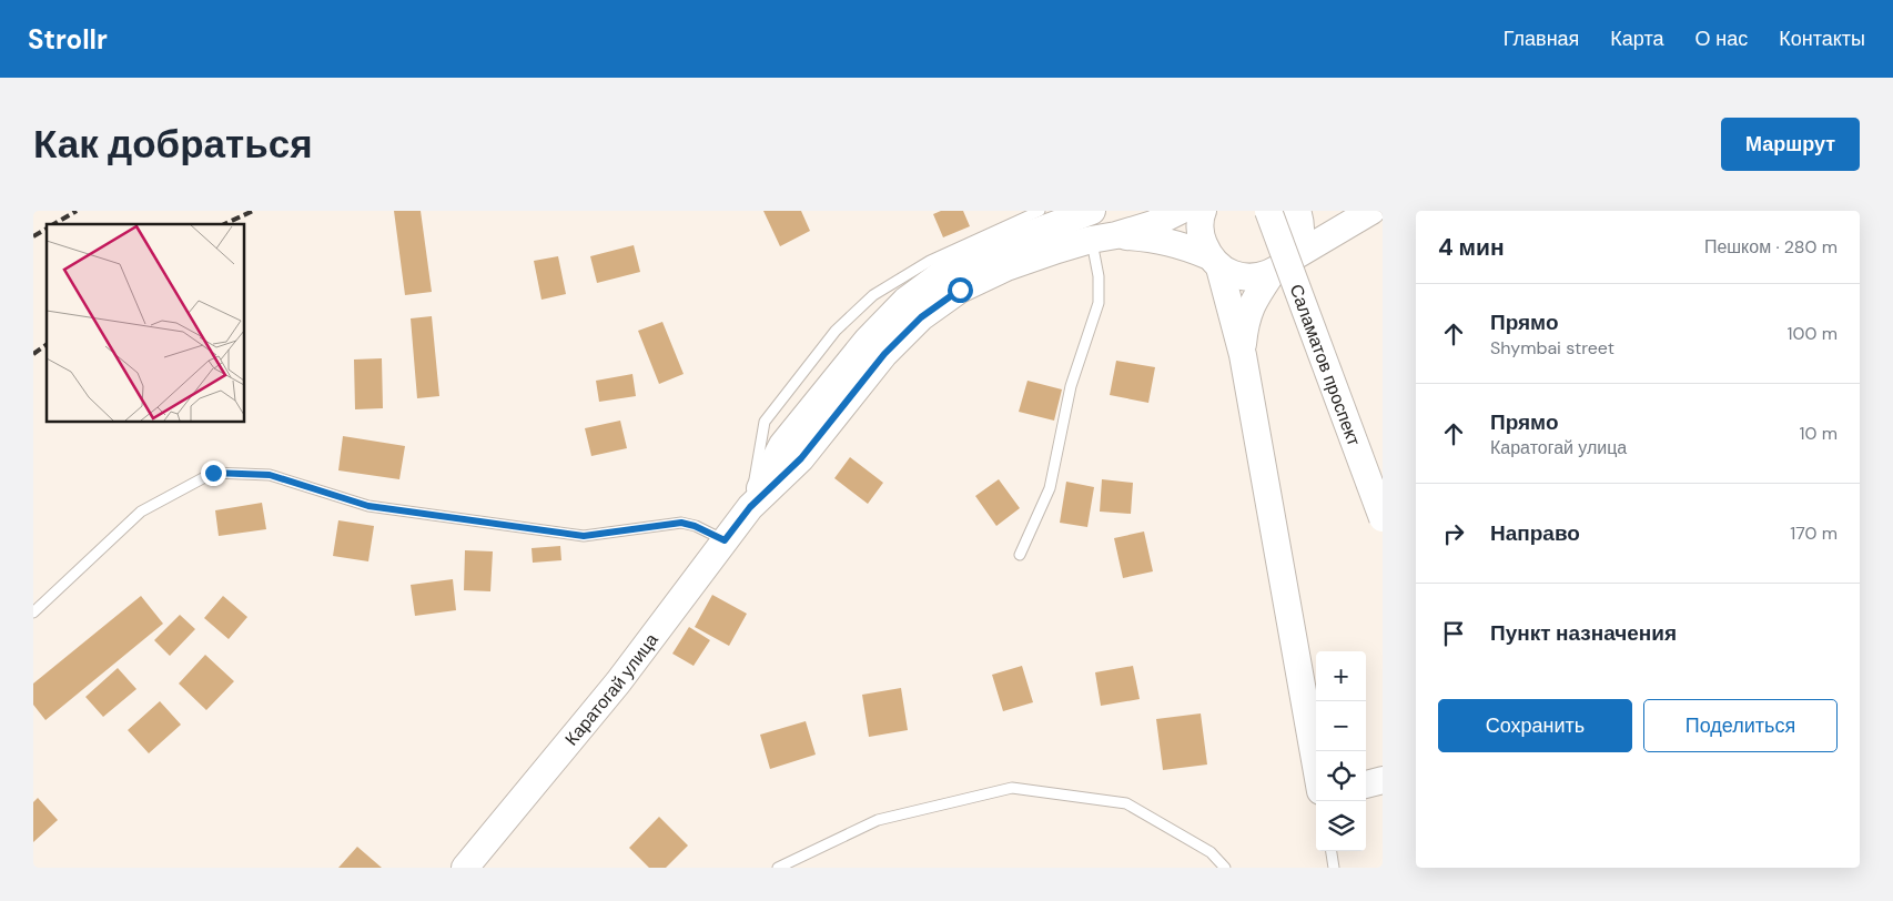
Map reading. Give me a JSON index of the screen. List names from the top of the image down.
{
  "streets": {
    "main road": ["Саламатов проспект", "Каратогай улица"]
  },
  "page": {
    "header": "Strollr",
    "nav": [
      "Главная",
      "Карта",
      "О нас",
      "Контакты"
    ],
    "buttons": [
      "Маршрут",
      ["Сохранить", "Поделиться"]
    ],
    "title": "Как добраться",
    "heading": ["4 мин", "Пешком · 280 m"],
    "list": [
      ["Прямо", "Shymbai street", "100 m"],
      ["Прямо", "Каратогай улица", "10 m"],
      ["Направо", "170 m"],
      "Пункт назначения"
    ],
    "map_buttons": ["+", "−"]
  }
}
